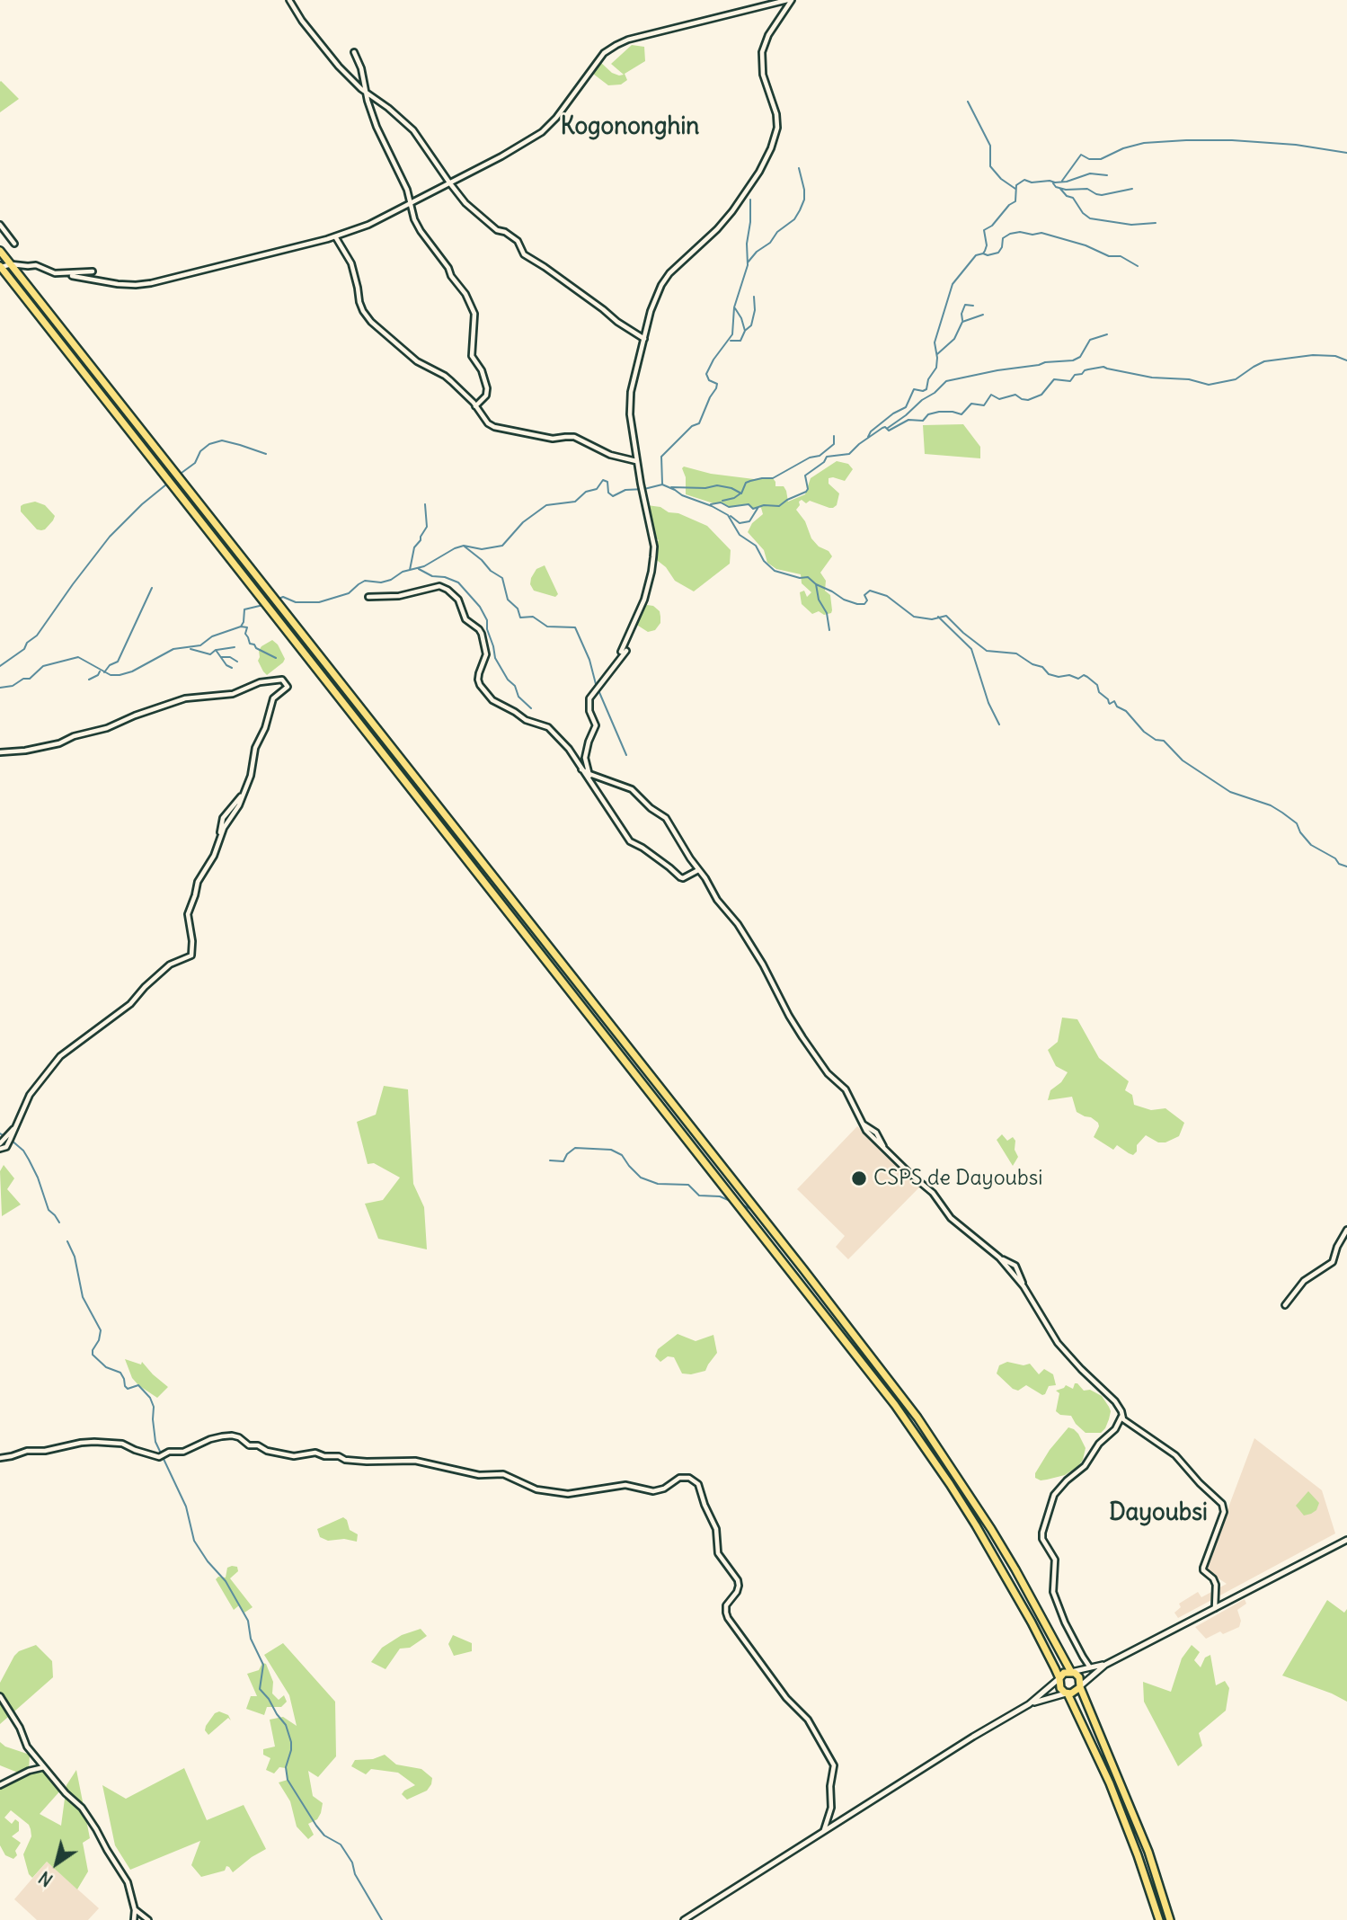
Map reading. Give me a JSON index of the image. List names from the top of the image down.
{
  "districts": ["Kogononghin", "Dayoubsi"],
  "places": ["CSPS de Dayoubsi"],
  "north": "bottom left"
}
